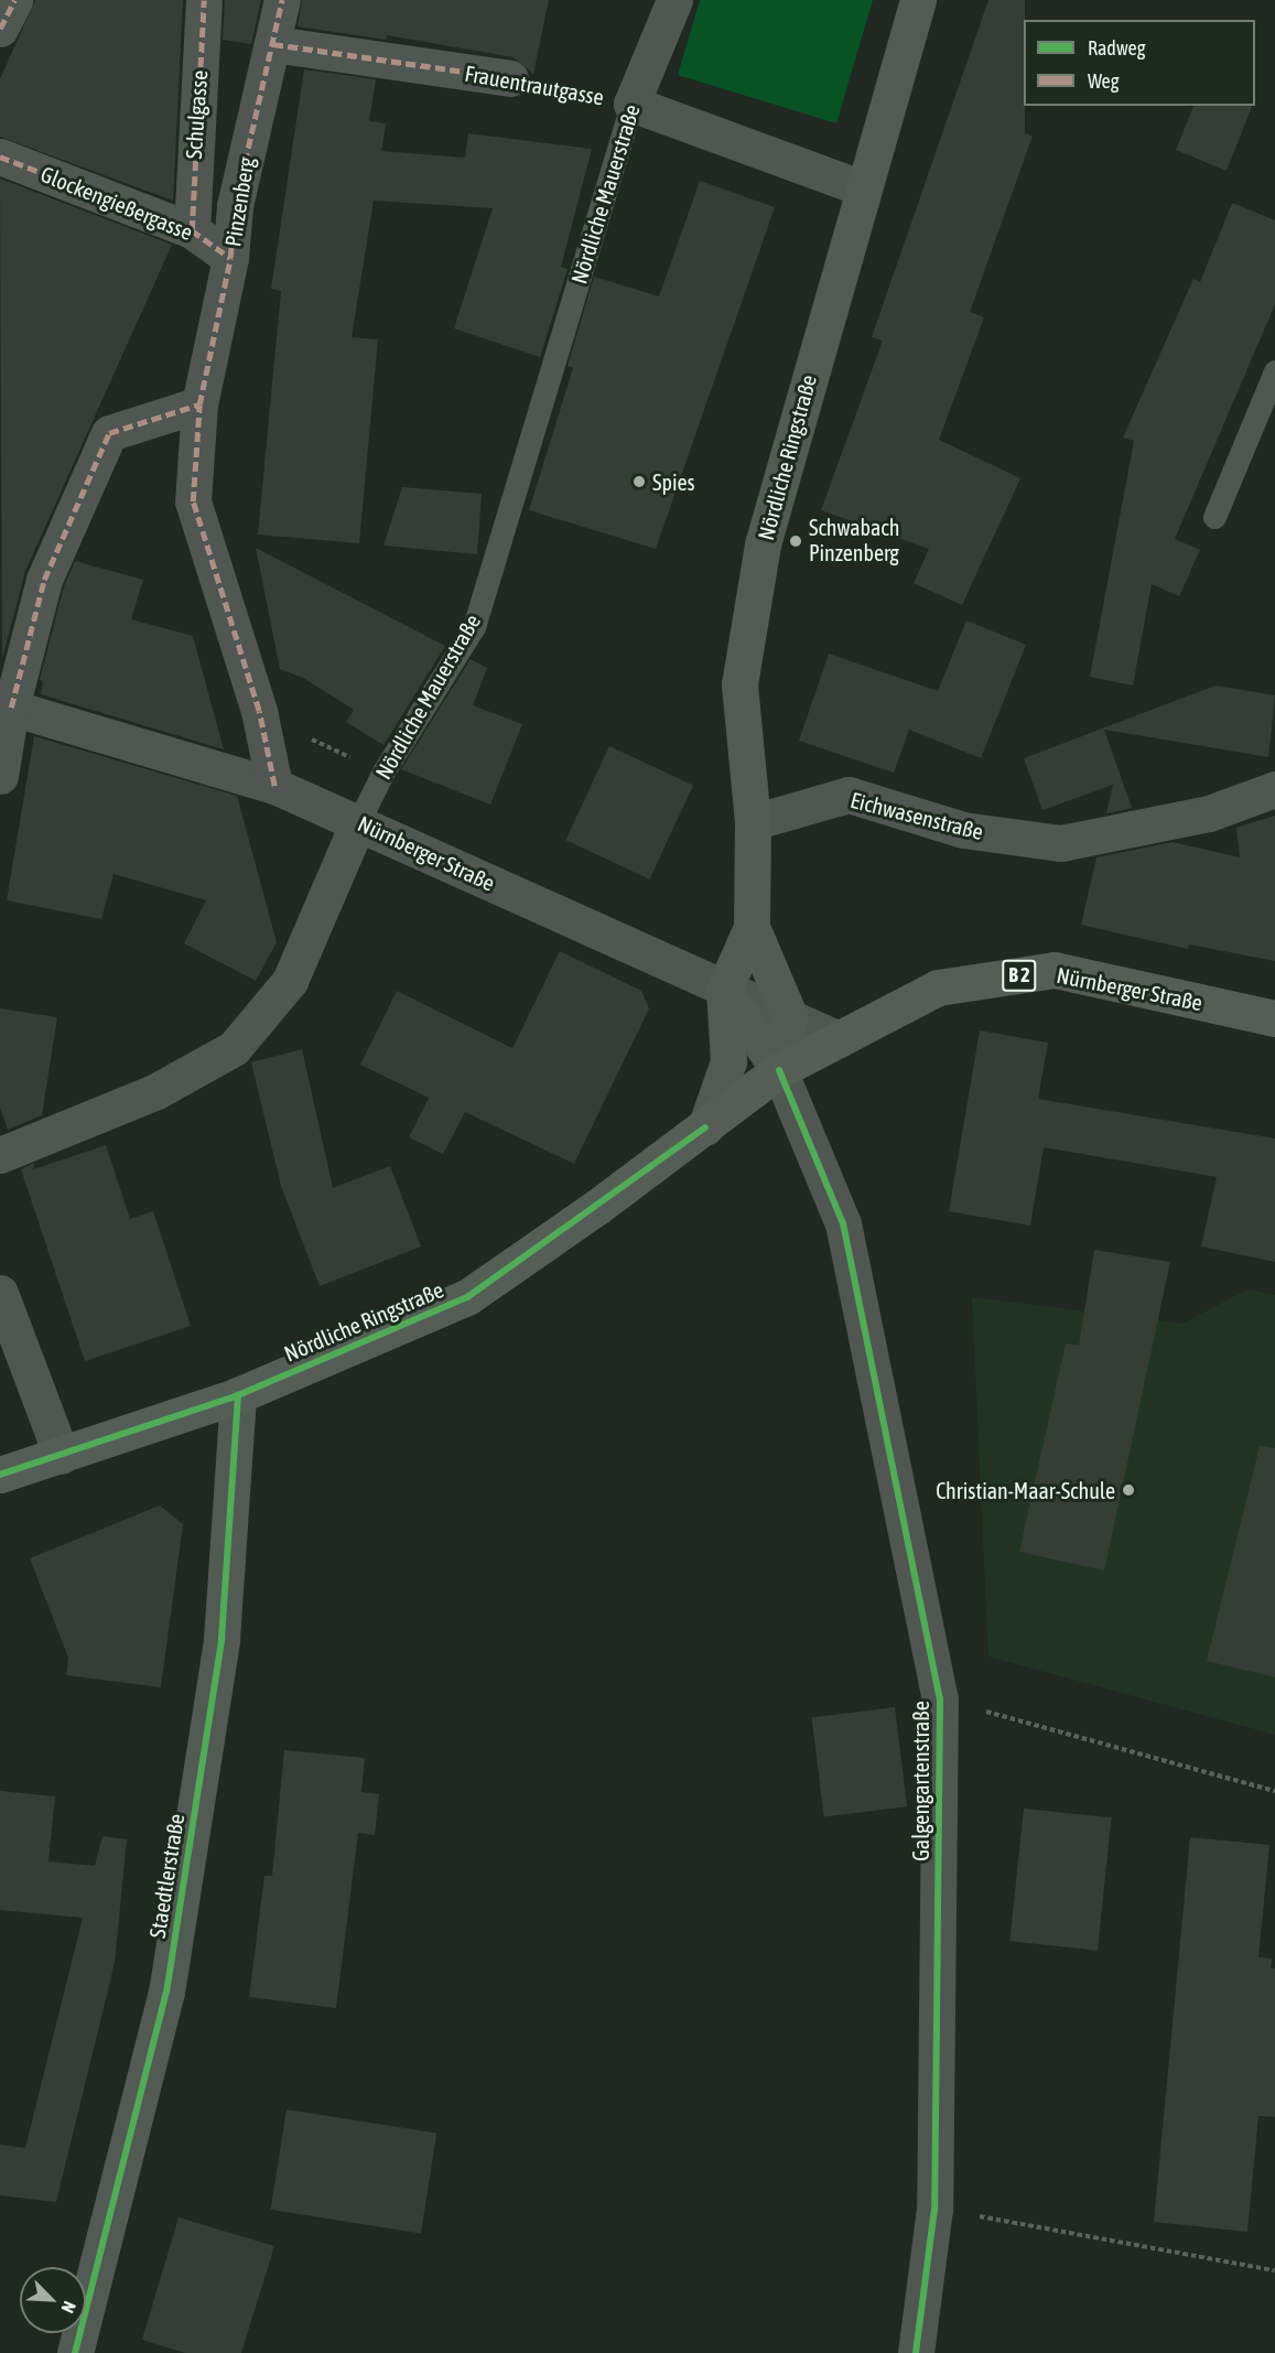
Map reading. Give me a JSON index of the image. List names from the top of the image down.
{
  "streets": {
    "main road": [
      "Nördliche Ringstraße",
      "Nürnberger Straße",
      "B 2",
      "Staedtlerstraße"
    ],
    "street": [
      "Frauentrautgasse",
      "Schulgasse",
      "Nördliche Mauerstraße",
      "Pinzenberg",
      "Glockengießergasse",
      "Eichwasenstraße",
      "Galgengartenstraße"
    ]
  },
  "crossings": [
    ["Frauentrautgasse", "Nördliche Mauerstraße"],
    ["Frauentrautgasse", "Pinzenberg"],
    ["Frauentrautgasse", "Nördliche Ringstraße"],
    ["Schulgasse", "Glockengießergasse"],
    ["Nördliche Mauerstraße", "Nürnberger Straße"],
    ["Pinzenberg", "Glockengießergasse"],
    ["Pinzenberg", "Nürnberger Straße"],
    ["Nördliche Ringstraße", "Eichwasenstraße"],
    ["Nördliche Ringstraße", "Nürnberger Straße"],
    ["Nördliche Ringstraße", "Galgengartenstraße"],
    ["Nördliche Ringstraße", "Staedtlerstraße"],
    ["Nürnberger Straße", "Galgengartenstraße"]
  ],
  "places": ["Spies", "Schwabach Pinzenberg", "Christian-Maar-Schule"],
  "legend": ["Radweg", "Weg"],
  "north": "bottom right"
}
